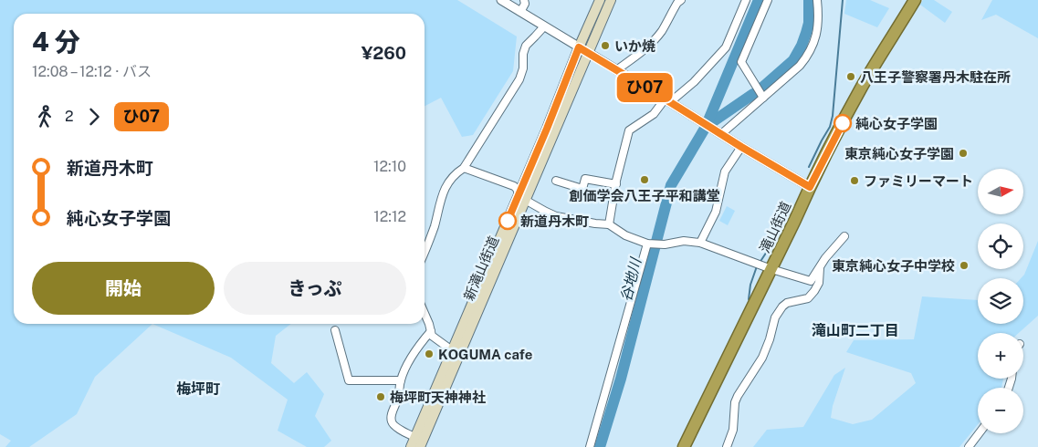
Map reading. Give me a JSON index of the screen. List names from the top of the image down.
{
  "streets": {
    "highway": ["滝山街道"],
    "main road": ["新滝山街道"]
  },
  "districts": ["滝山町二丁目", "梅坪町"],
  "water": ["谷地川"],
  "places": [
    "いか焼",
    "八王子警察署丹木駐在所",
    "純心女子学園",
    "東京純心女子学園",
    "創価学会八王子平和講堂",
    "ファミリーマート",
    "新道丹木町",
    "東京純心女子中学校",
    "KOGUMA cafe",
    "梅坪町天神神社"
  ],
  "lines": ["bus line ひ07"],
  "north": "right",
  "page": {
    "on_map": "ひ07",
    "heading": ["4 分", "12:08 – 12:12 · バス", "¥260"],
    "legs": ["2", "ひ07"],
    "list": [
      {
        "name": "新道丹木町",
        "value": "12:10"
      },
      {
        "name": "純心女子学園",
        "value": "12:12"
      }
    ],
    "map_buttons": ["+", "−"],
    "buttons": ["開始", "きっぷ"]
  }
}
